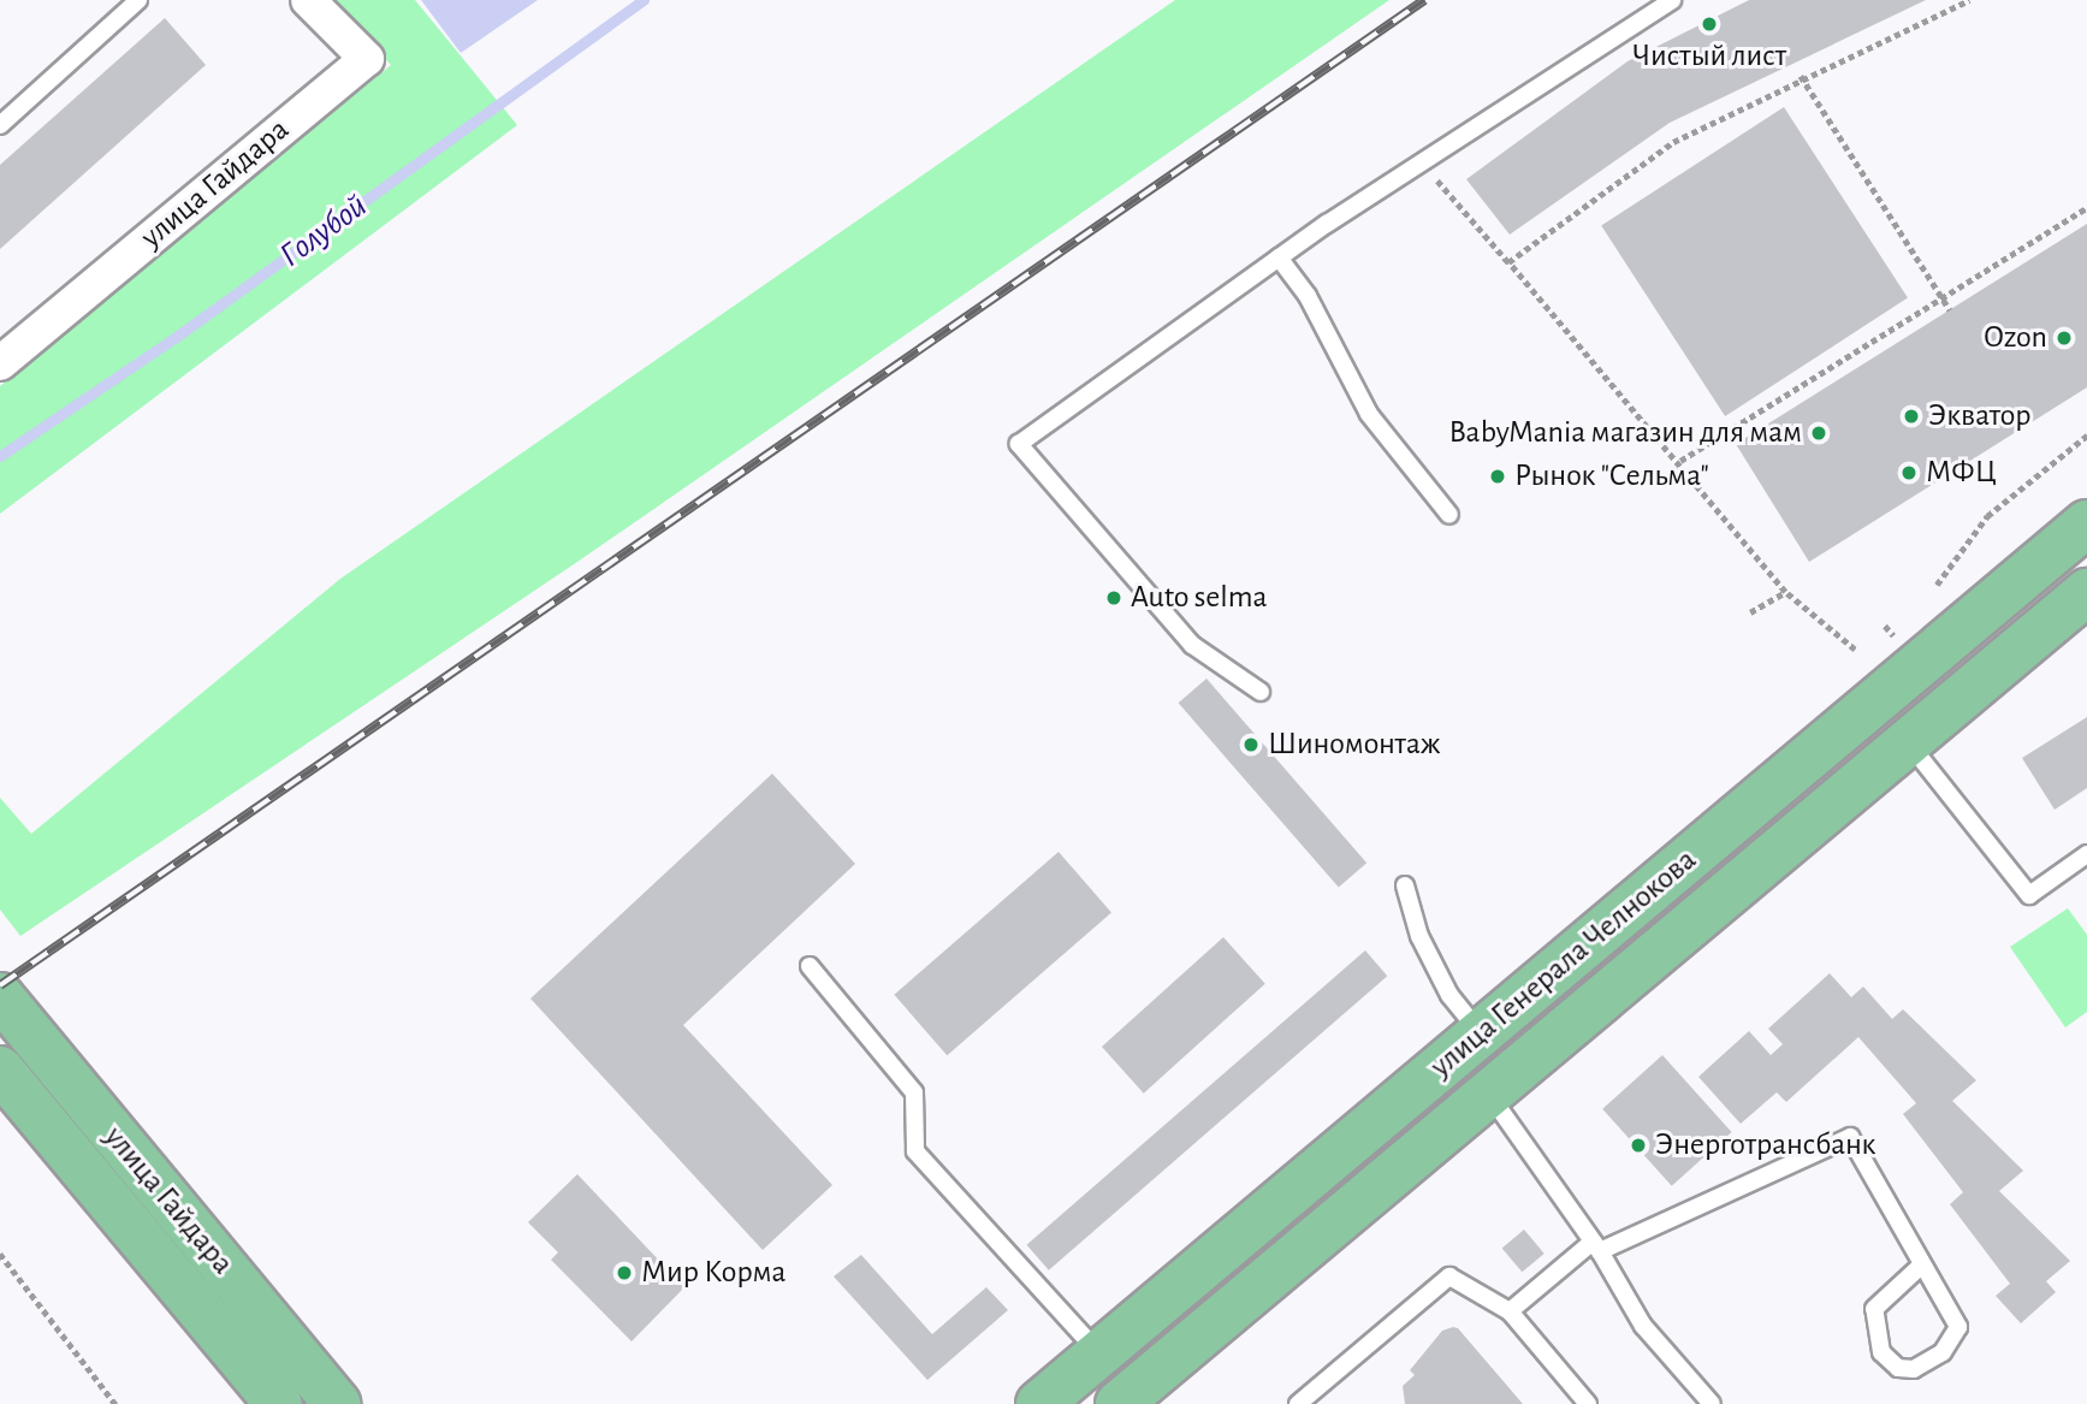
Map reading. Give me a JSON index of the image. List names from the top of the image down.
{
  "streets": {
    "main road": ["улица Гайдара", "улица Генерала Челнокова"]
  },
  "water": ["Голубой"],
  "places": [
    "Чистый лист",
    "Ozon",
    "Экватор",
    "BabyMаnia магазин для мам",
    "МФЦ",
    "Рынок \"Сельма\"",
    "Auto selma",
    "Шиномонтаж",
    "Энерготрансбанк",
    "Мир Корма"
  ]
}
